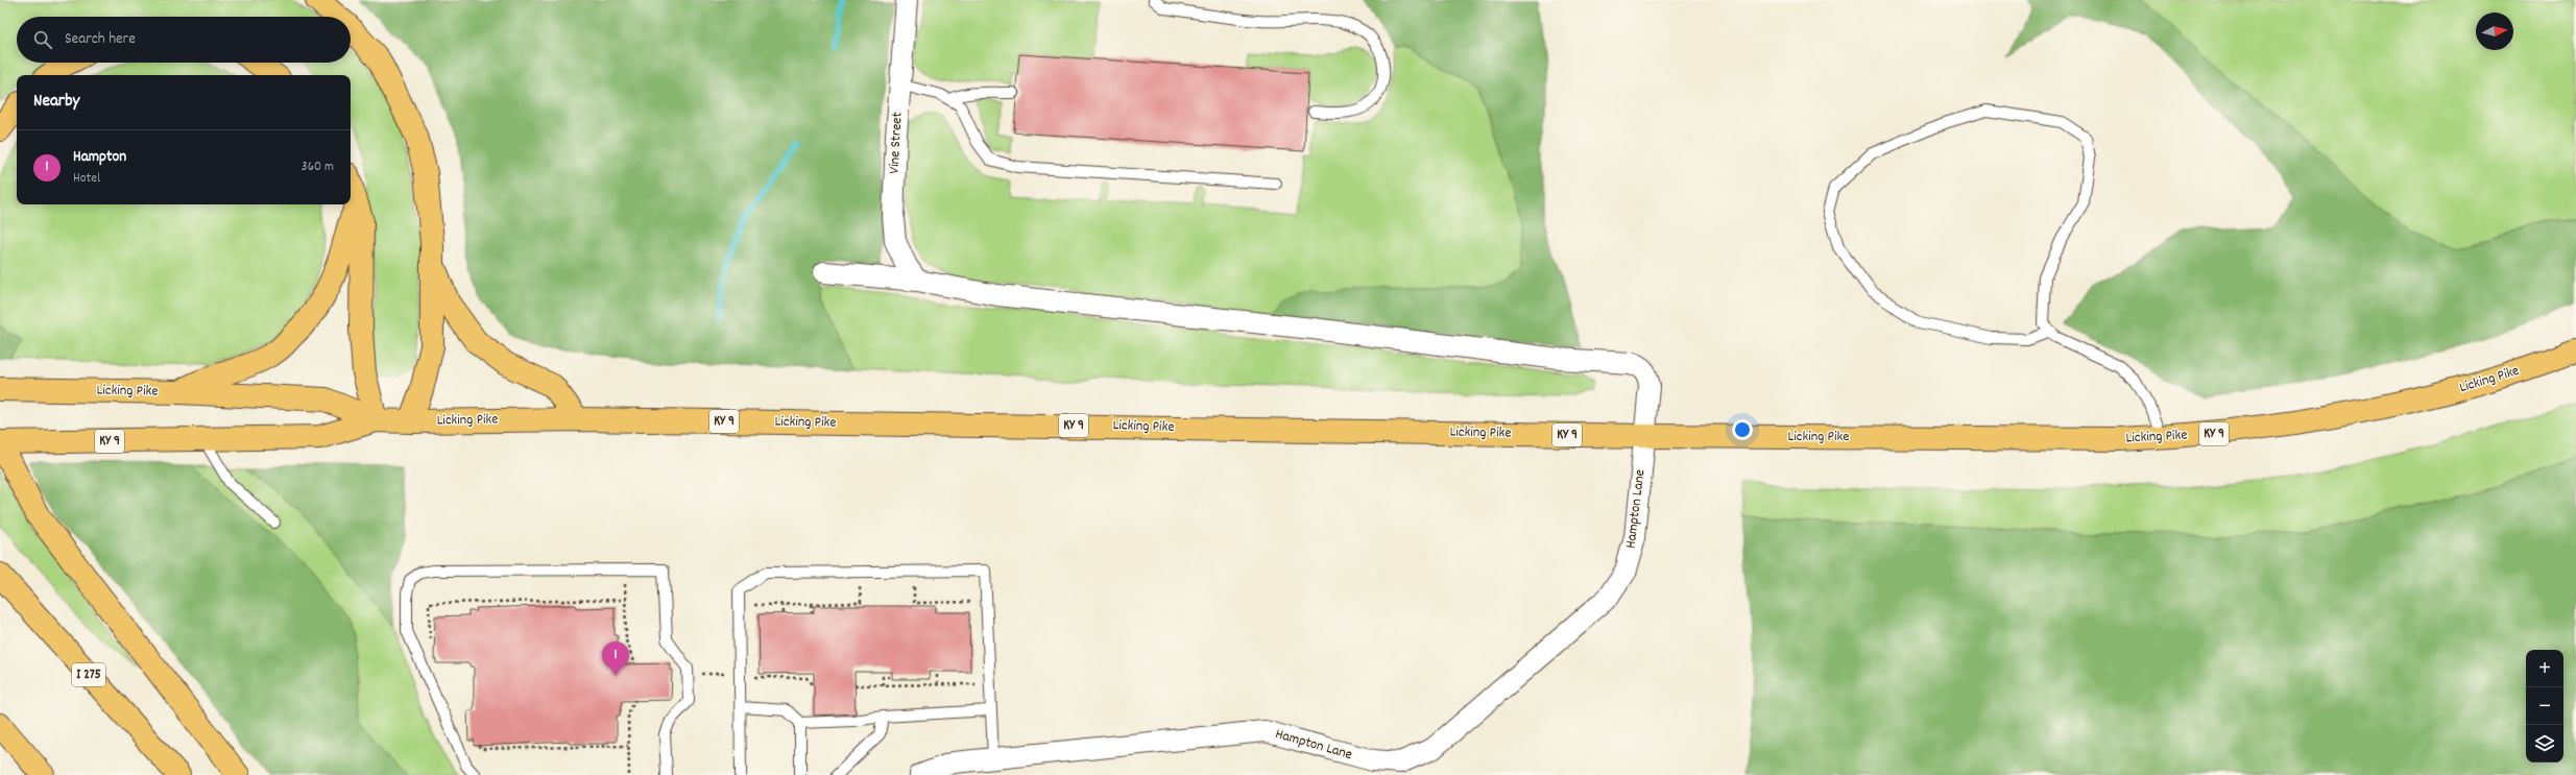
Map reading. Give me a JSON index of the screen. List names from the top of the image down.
{
  "streets": {
    "main road": ["Licking Pike", "KY 9", "I 275"],
    "street": ["Vine Street", "Hampton Lane"]
  },
  "crossings": [
    ["Vine Street", "Hampton Lane"],
    ["Licking Pike", "Hampton Lane"]
  ],
  "north": "right",
  "page": {
    "search": "Search here",
    "heading": "Nearby",
    "list": [
      {
        "mark": "1",
        "name": "Hampton",
        "note": "Hotel",
        "value": "360 m"
      }
    ],
    "pins": "1",
    "map_buttons": ["+", "−"]
  }
}
